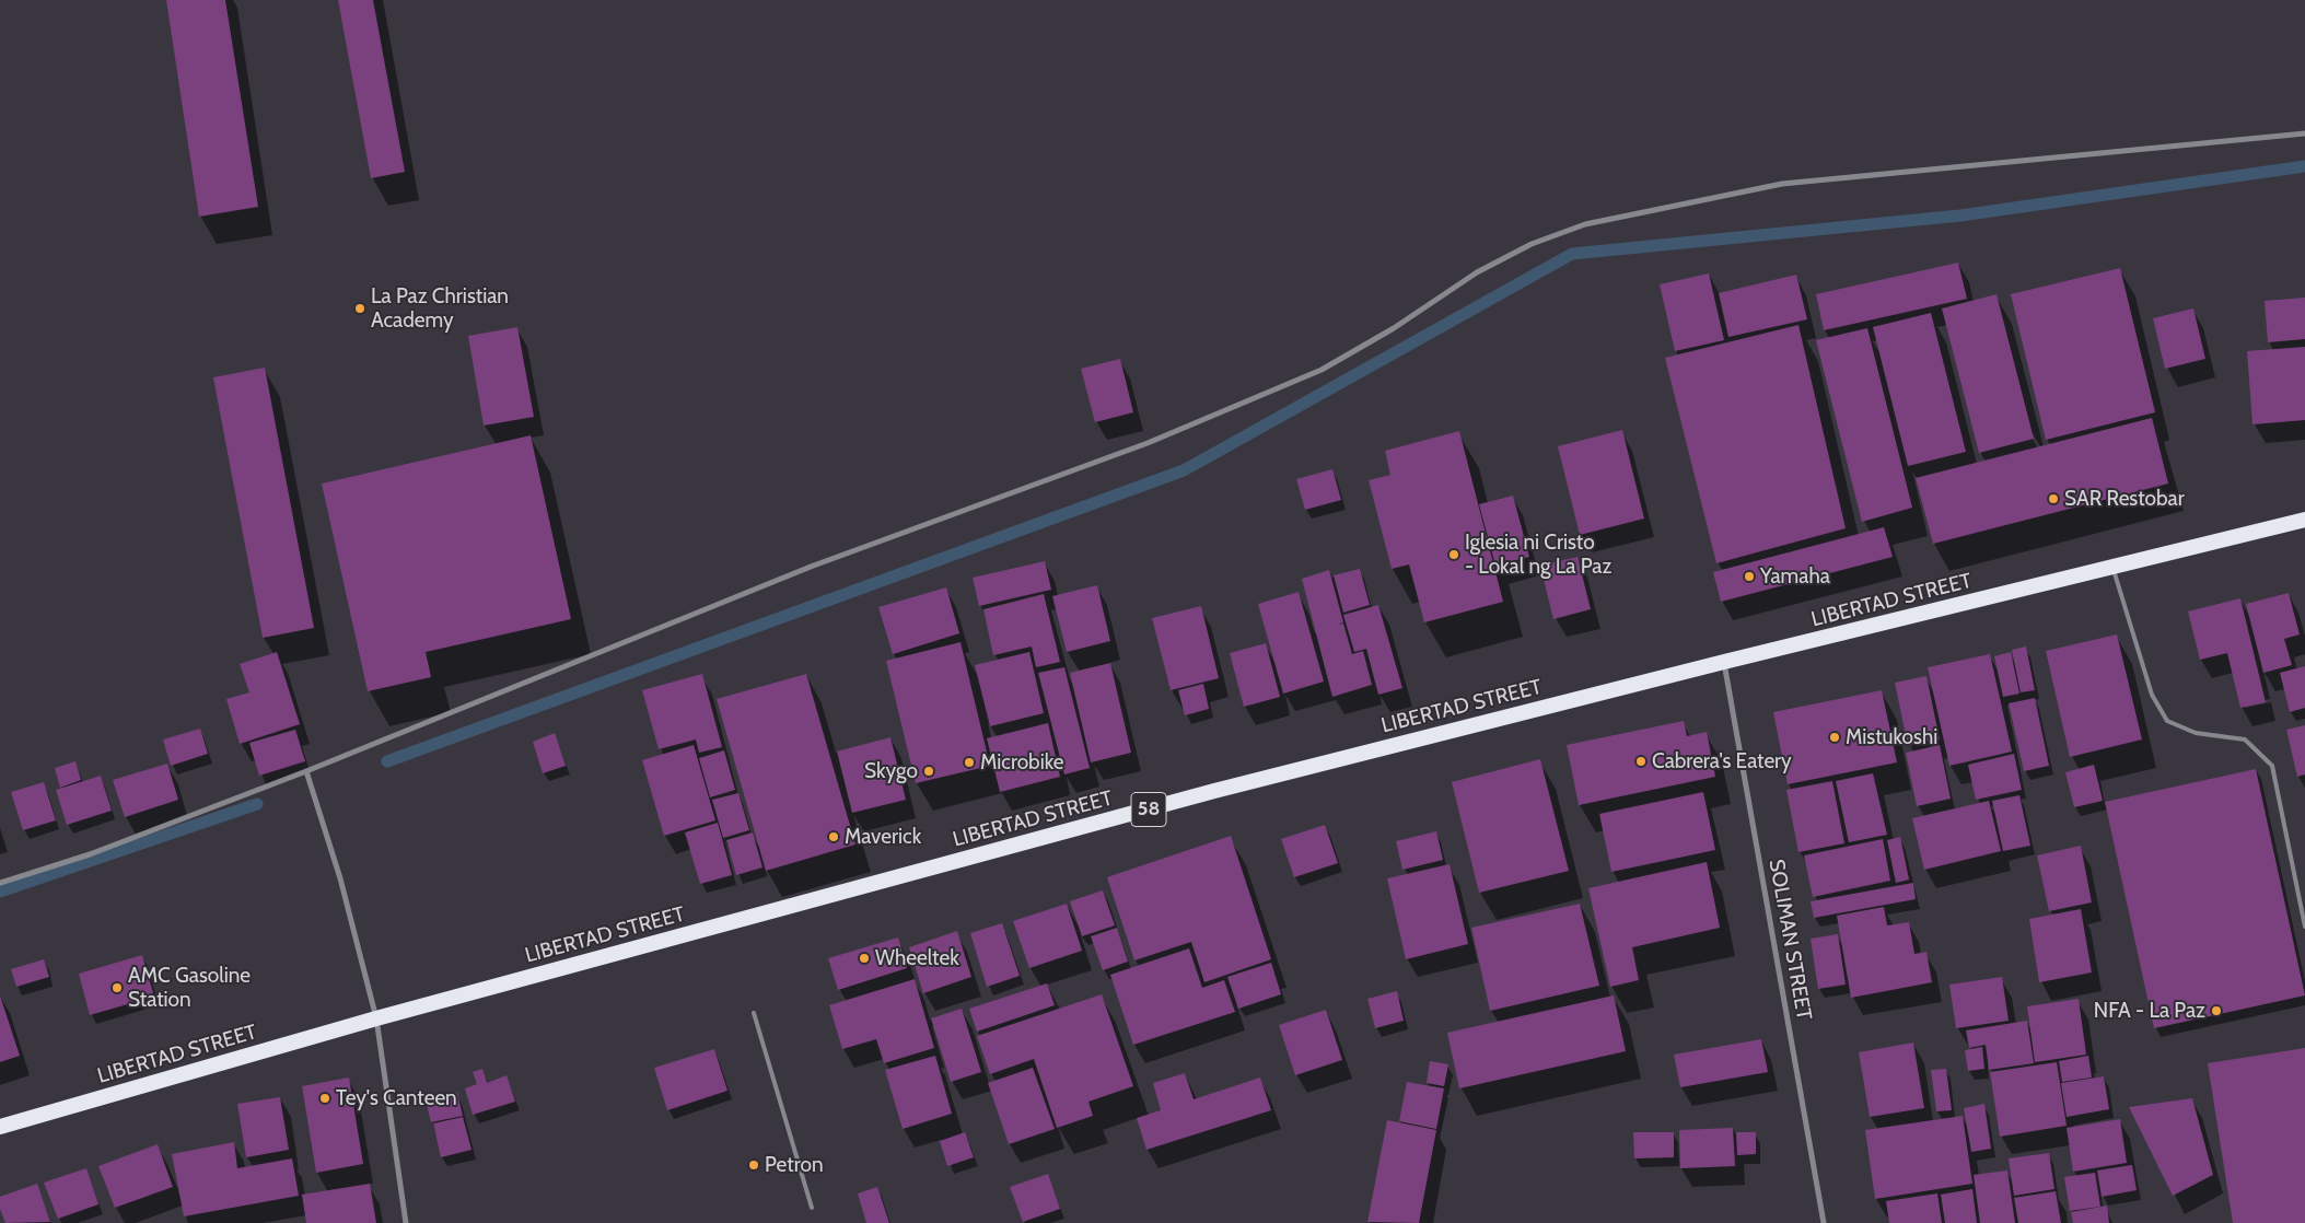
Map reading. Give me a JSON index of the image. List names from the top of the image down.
{
  "streets": {
    "highway": ["LIBERTAD STREET", "58"],
    "street": ["SOLIMAN STREET"]
  },
  "crossings": [
    ["LIBERTAD STREET", "SOLIMAN STREET"]
  ],
  "places": [
    "La Paz Christian Academy",
    "SAR Restobar",
    "Iglesia ni Cristo - Lokal ng La Paz",
    "Yamaha",
    "Mistukoshi",
    "Cabrera's Eatery",
    "Microbike",
    "Skygo",
    "Maverick",
    "Wheeltek",
    "AMC Gasoline Station",
    "NFA - La Paz",
    "Tey's Canteen",
    "Petron"
  ]
}
